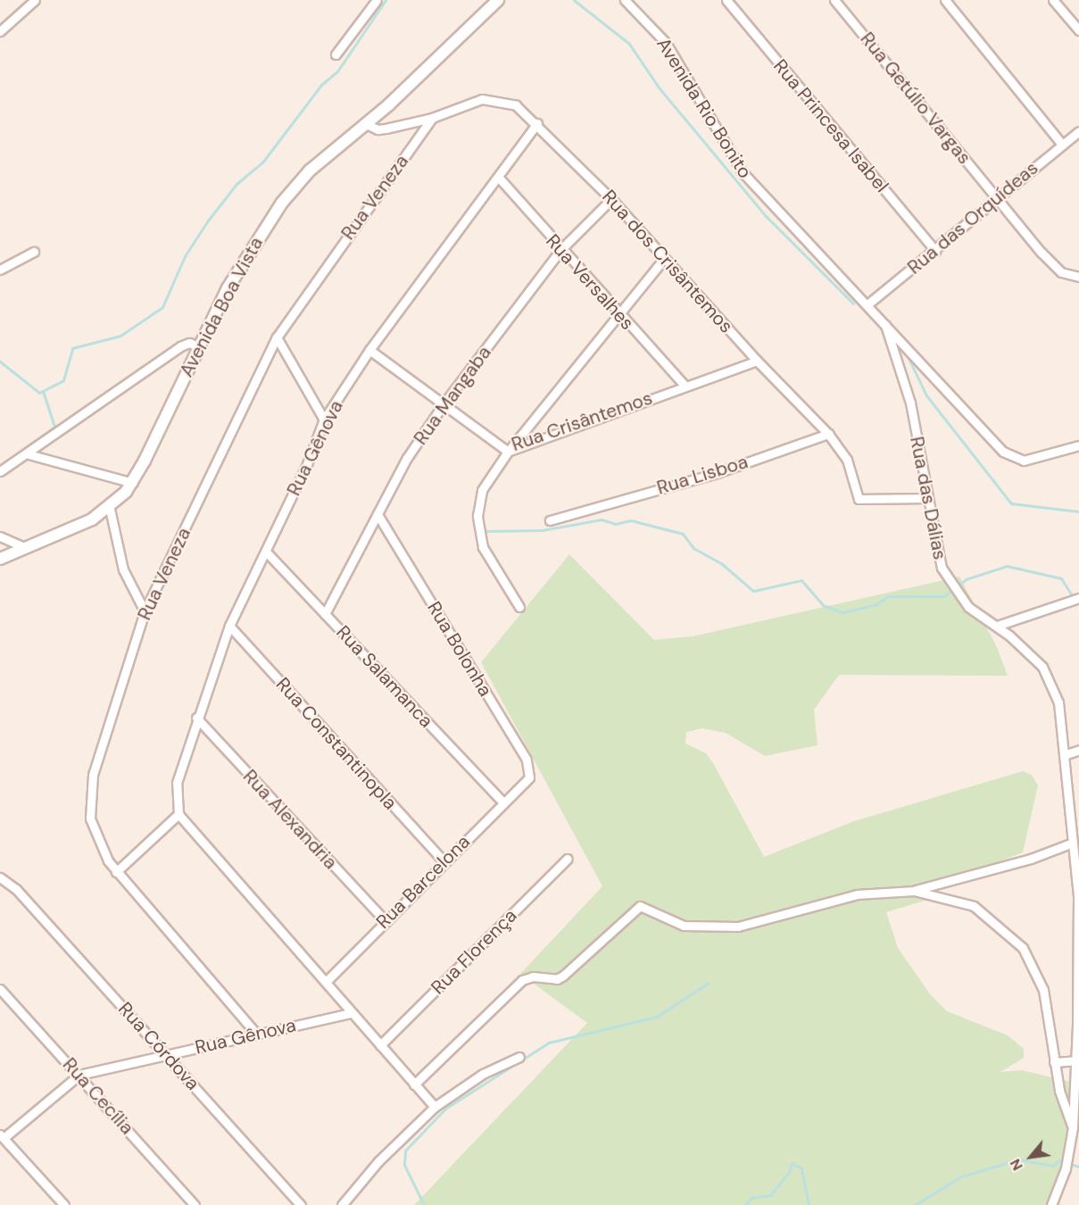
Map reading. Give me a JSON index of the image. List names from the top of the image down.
{
  "streets": {
    "street": [
      "Rua Getúlio Vargas",
      "Avenida Rio Bonito",
      "Rua Princesa Isabel",
      "Rua Veneza",
      "Rua das Orquídeas",
      "Rua dos Crisântemos",
      "Rua Versalhes",
      "Avenida Boa Vista",
      "Rua Mangaba",
      "Rua Crisântemos",
      "Rua Gênova",
      "Rua Lisboa",
      "Rua das Dálias",
      "Rua Bolonha",
      "Rua Salamanca",
      "Rua Constantinopla",
      "Rua Alexandria",
      "Rua Barcelona",
      "Rua Florença",
      "Rua Córdova",
      "Rua Cecília"
    ]
  },
  "crossings": [
    ["Rua Getúlio Vargas", "Rua das Orquídeas"],
    ["Avenida Rio Bonito", "Rua das Orquídeas"],
    ["Avenida Rio Bonito", "Rua das Dálias"],
    ["Rua Princesa Isabel", "Rua das Orquídeas"],
    ["Rua Veneza", "Rua dos Crisântemos"],
    ["Rua Veneza", "Rua Gênova"],
    ["Rua dos Crisântemos", "Avenida Boa Vista"],
    ["Rua dos Crisântemos", "Rua Mangaba"],
    ["Rua dos Crisântemos", "Rua Crisântemos"],
    ["Rua dos Crisântemos", "Rua Gênova"],
    ["Rua dos Crisântemos", "Rua Lisboa"],
    ["Rua dos Crisântemos", "Rua das Dálias"],
    ["Rua Versalhes", "Rua Mangaba"],
    ["Rua Versalhes", "Rua Crisântemos"],
    ["Rua Versalhes", "Rua Gênova"],
    ["Rua Mangaba", "Rua Crisântemos"],
    ["Rua Mangaba", "Rua Bolonha"],
    ["Rua Mangaba", "Rua Salamanca"],
    ["Rua Crisântemos", "Rua Gênova"],
    ["Rua Gênova", "Rua Salamanca"],
    ["Rua Gênova", "Rua Constantinopla"],
    ["Rua Gênova", "Rua Alexandria"],
    ["Rua Gênova", "Rua Córdova"],
    ["Rua Gênova", "Rua Cecília"],
    ["Rua Bolonha", "Rua Barcelona"],
    ["Rua Salamanca", "Rua Barcelona"],
    ["Rua Constantinopla", "Rua Barcelona"],
    ["Rua Alexandria", "Rua Barcelona"]
  ],
  "north": "bottom left"
}
